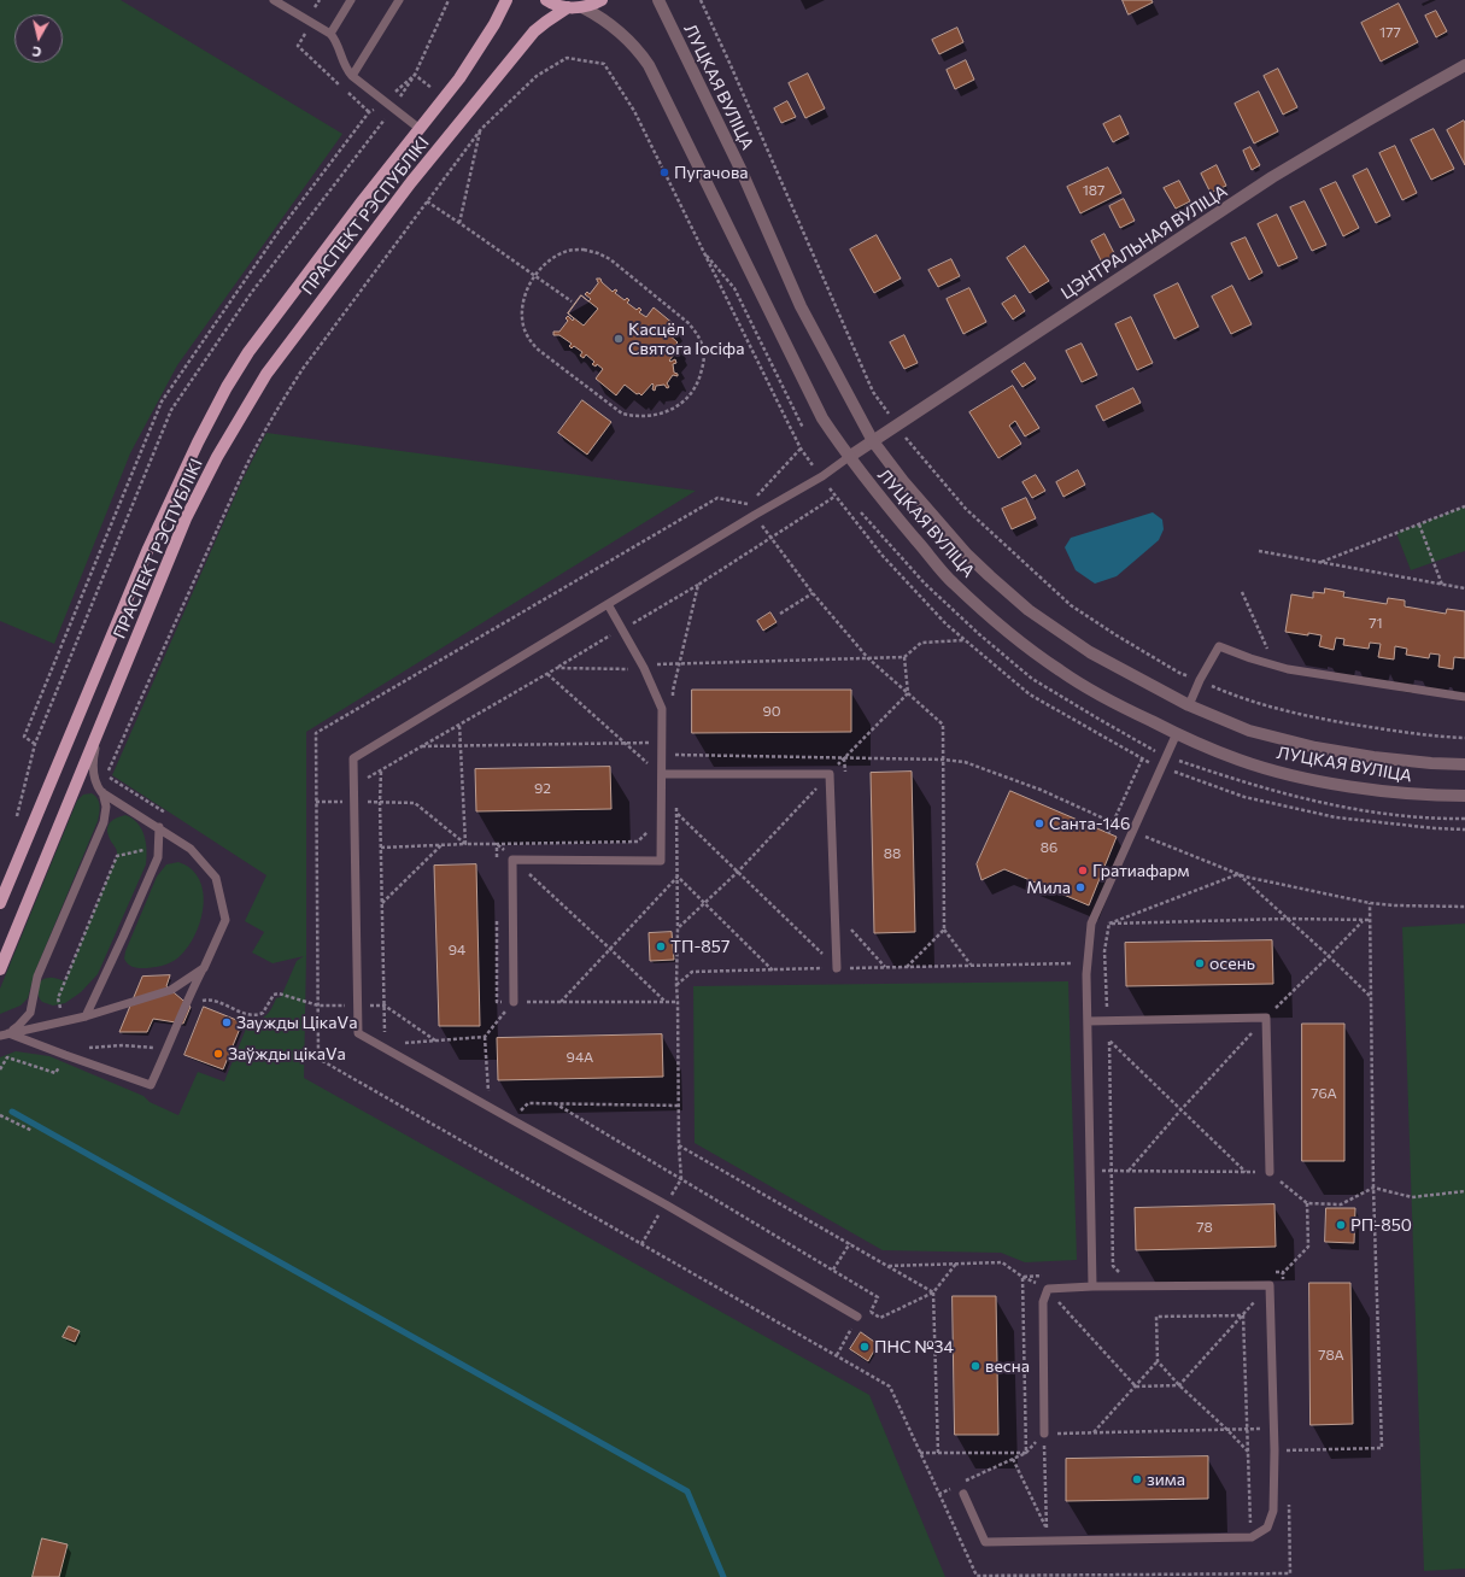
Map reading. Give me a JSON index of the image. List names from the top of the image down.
{
  "streets": {
    "main road": ["ПРАСПЕКТ РЭСПУБЛІКІ"],
    "street": ["ЛУЦКАЯ ВУЛІЦА", "ЦЭНТРАЛЬНАЯ ВУЛІЦА"]
  },
  "crossings": [
    ["ЛУЦКАЯ ВУЛІЦА", "ЦЭНТРАЛЬНАЯ ВУЛІЦА"]
  ],
  "places": [
    "Пугачова",
    "Касцёл Святога Іосіфа",
    "Санта-146",
    "Гратиафарм",
    "Мила",
    "ТП-857",
    "осень",
    "Заужды ЦікаVа",
    "Заўжды цікаVа",
    "РП-850",
    "ПНС №34",
    "весна",
    "зима"
  ],
  "house_numbers": [
    "177",
    "187",
    "71",
    "90",
    "92",
    "86",
    "88",
    "94",
    "94А",
    "76А",
    "78",
    "78А"
  ],
  "north": "bottom"
}
